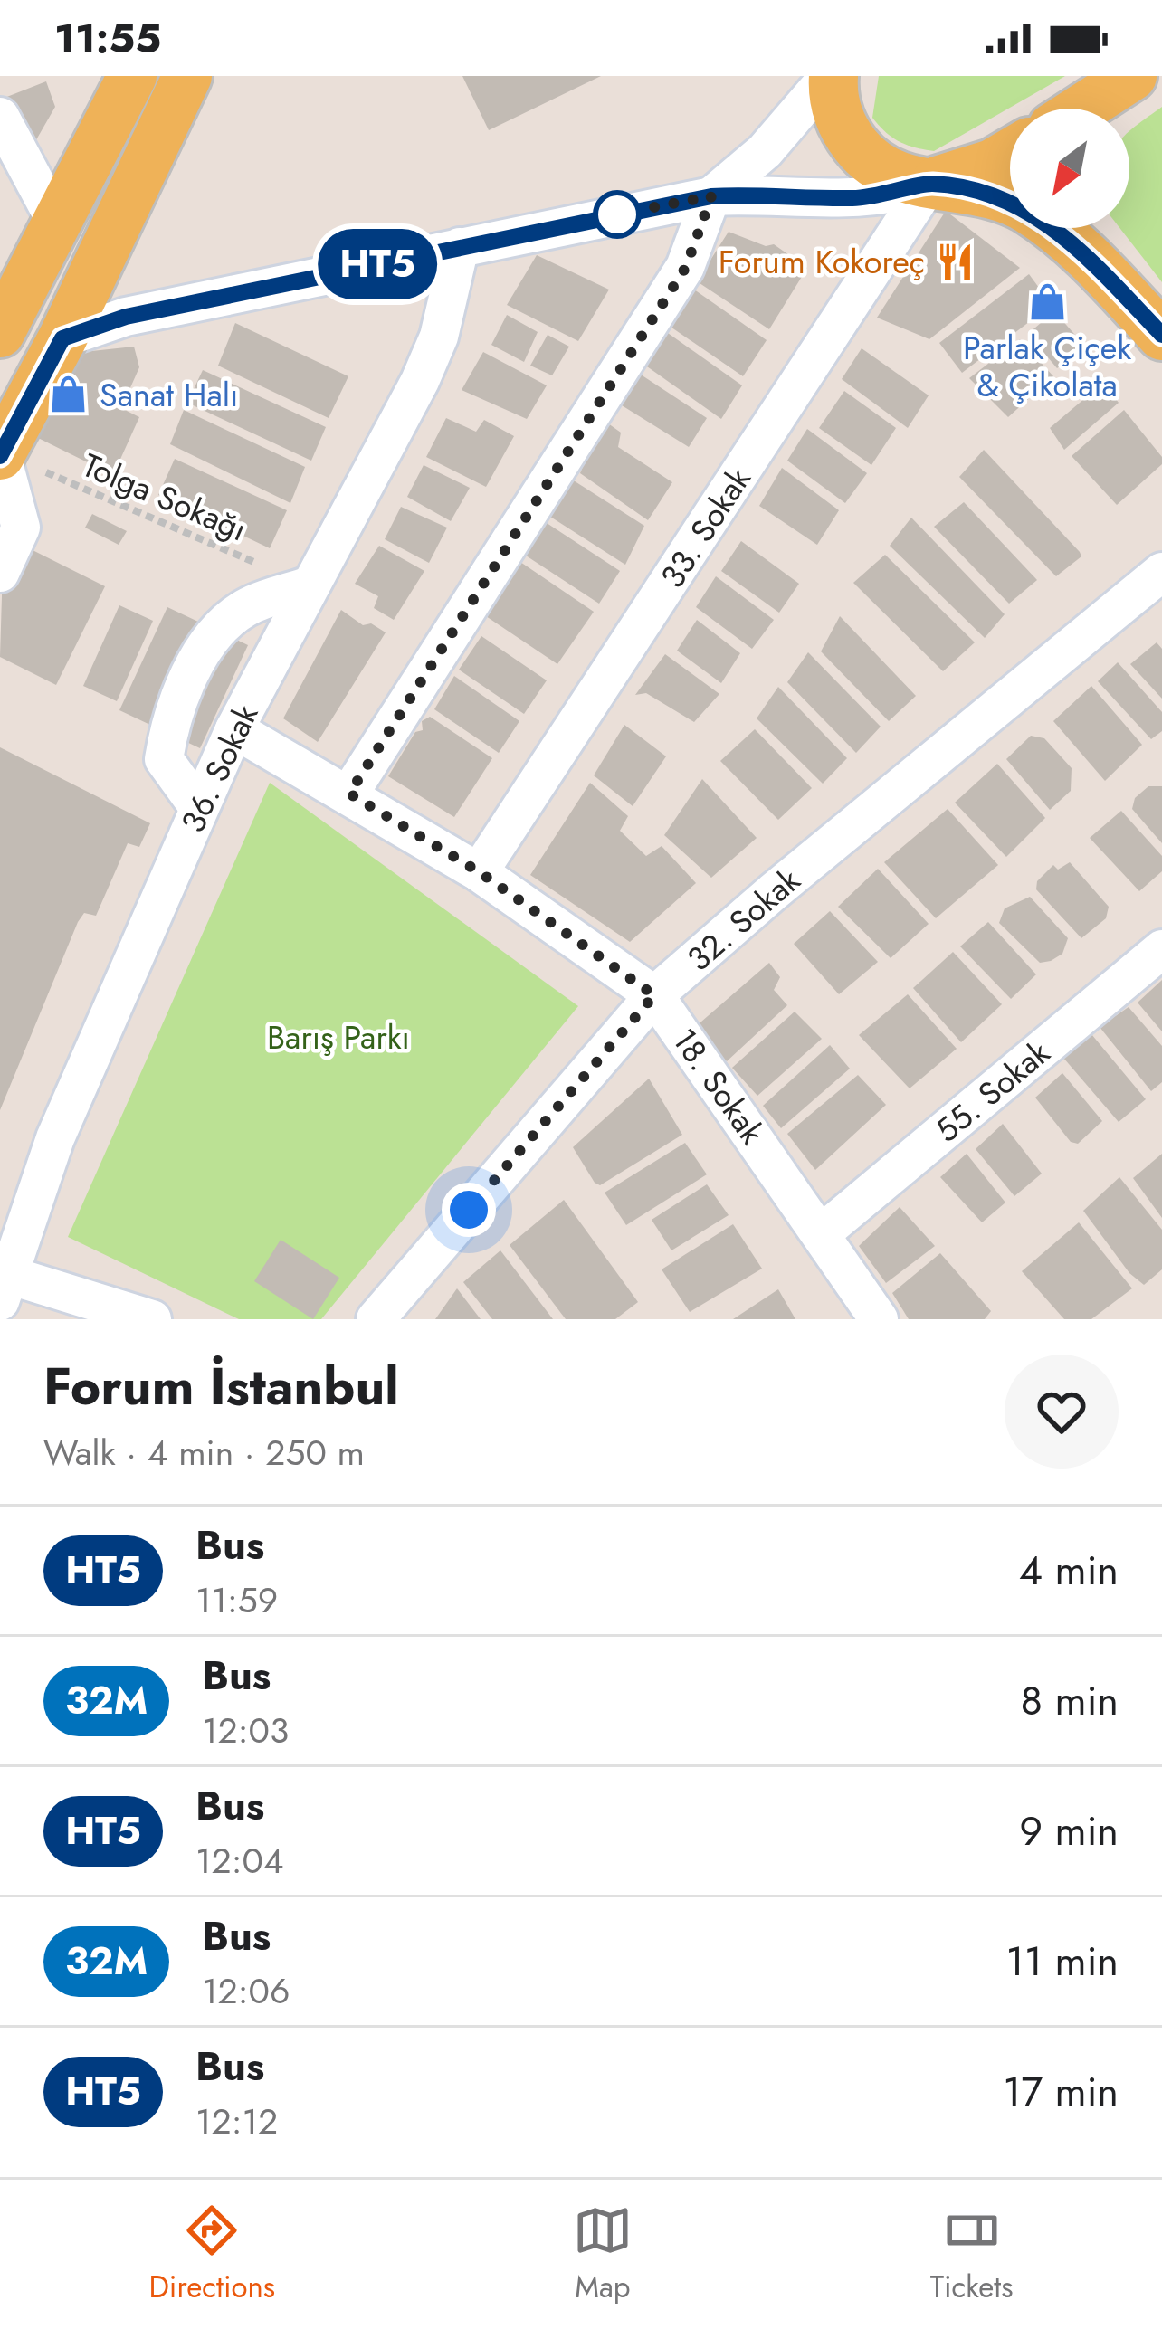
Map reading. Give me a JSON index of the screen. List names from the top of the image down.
{
  "streets": {
    "street": [
      "33. Sokak",
      "36. Sokak",
      "32. Sokak",
      "18. Sokak",
      "55. Sokak"
    ],
    "path": ["Tolga Sokağı"]
  },
  "crossings": [
    ["Tolga Sokağı", "36. Sokak"],
    ["33. Sokak", "18. Sokak"],
    ["36. Sokak", "18. Sokak"],
    ["32. Sokak", "18. Sokak"],
    ["18. Sokak", "55. Sokak"]
  ],
  "parks": ["Barış Parkı"],
  "places": {
    "restaurant": ["Forum Kokoreç"],
    "shop": ["Parlak Çiçek & Çikolata", "Sanat Halı"]
  },
  "lines": ["bus line HT5"],
  "north": "bottom left",
  "page": {
    "status": "11:55",
    "on_map": "HT5",
    "heading": ["Forum İstanbul", "Walk · 4 min · 250 m"],
    "list": [
      {
        "mark": "HT5",
        "name": "Bus",
        "note": "11:59",
        "value": "4 min"
      },
      {
        "mark": "32M",
        "name": "Bus",
        "note": "12:03",
        "value": "8 min"
      },
      {
        "mark": "HT5",
        "name": "Bus",
        "note": "12:04",
        "value": "9 min"
      },
      {
        "mark": "32M",
        "name": "Bus",
        "note": "12:06",
        "value": "11 min"
      },
      {
        "mark": "HT5",
        "name": "Bus",
        "note": "12:12",
        "value": "17 min"
      }
    ],
    "tabs": ["Directions", "Map", "Tickets"]
  }
}
